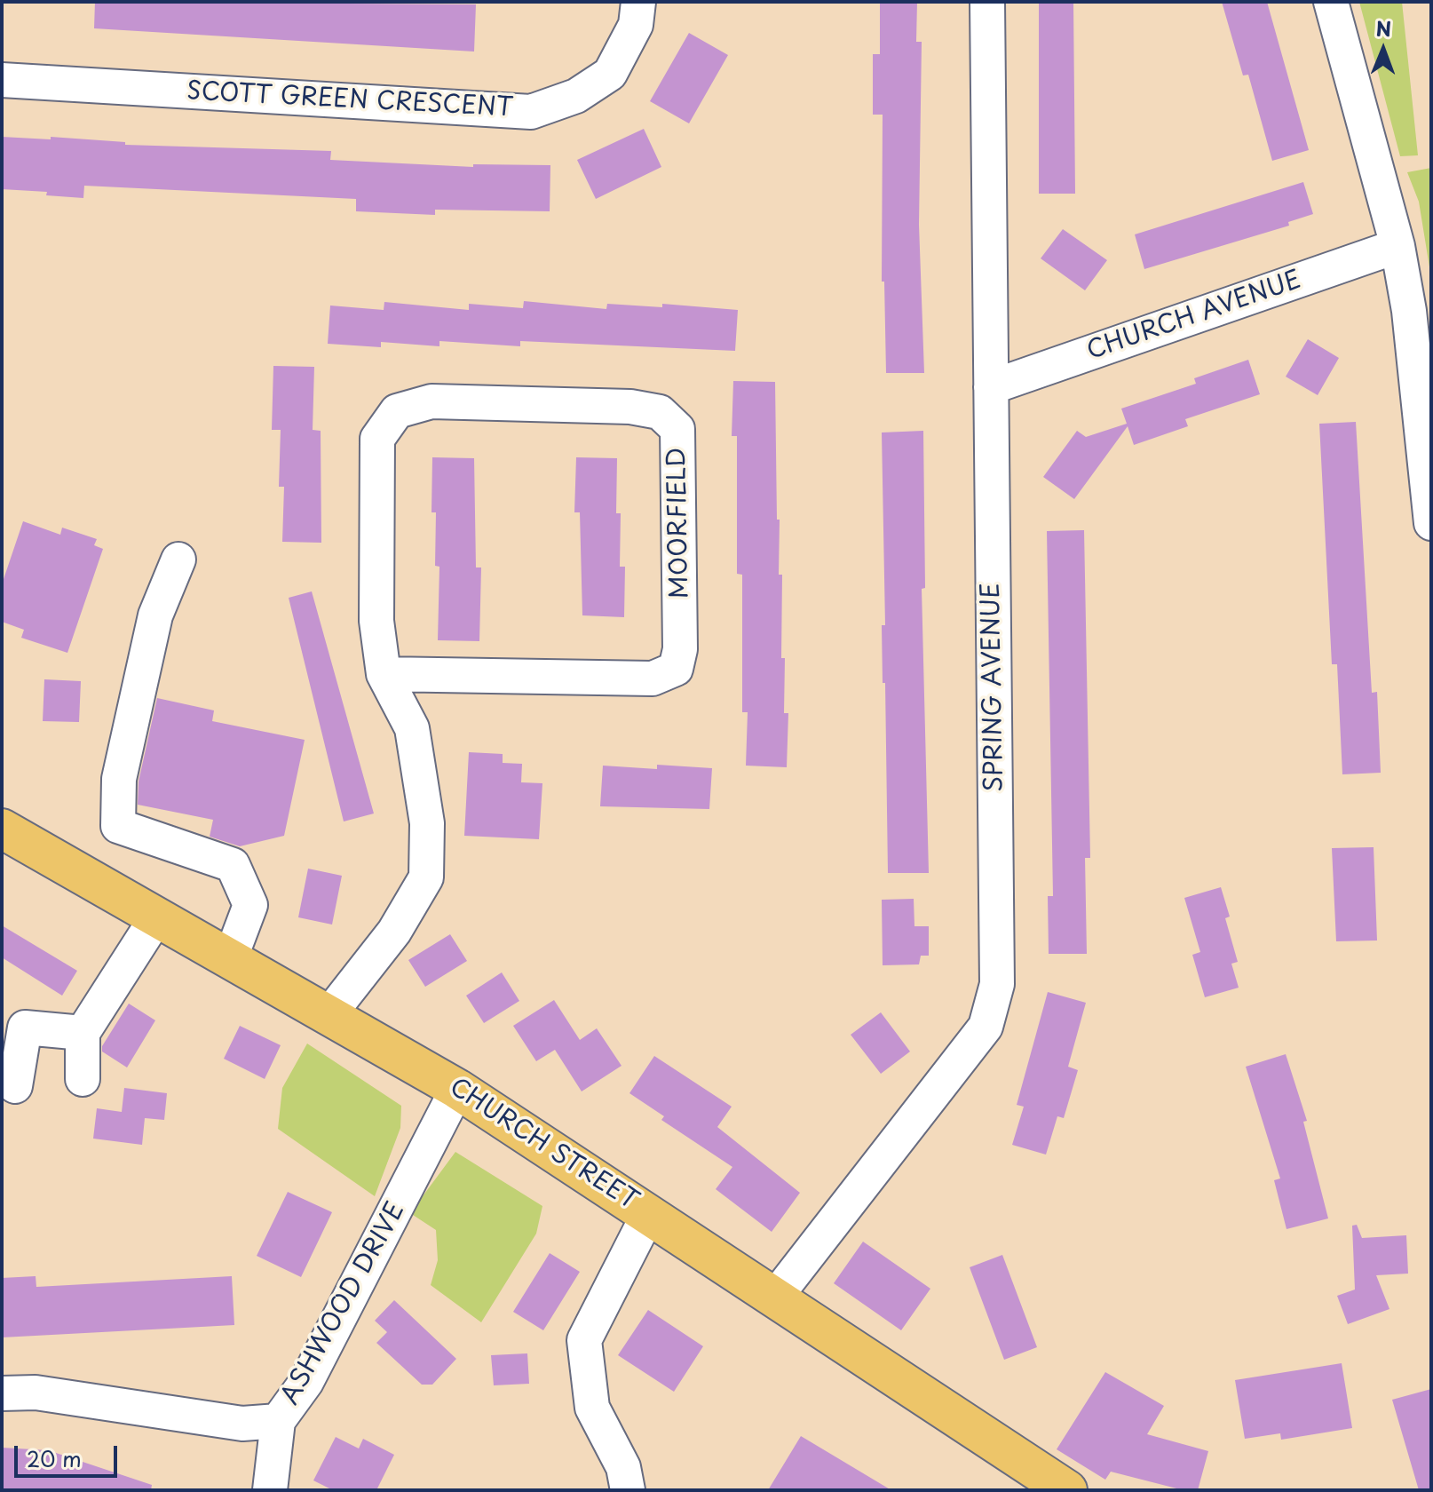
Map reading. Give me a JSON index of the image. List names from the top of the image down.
{
  "streets": {
    "main road": ["CHURCH STREET"],
    "street": [
      "SCOTT GREEN CRESCENT",
      "CHURCH AVENUE",
      "MOORFIELD",
      "SPRING AVENUE",
      "ASHWOOD DRIVE"
    ]
  },
  "crossings": [
    ["CHURCH AVENUE", "SPRING AVENUE"],
    ["MOORFIELD", "CHURCH STREET"],
    ["SPRING AVENUE", "CHURCH STREET"],
    ["CHURCH STREET", "ASHWOOD DRIVE"]
  ],
  "scale_bar": "20 m",
  "north": "top"
}
